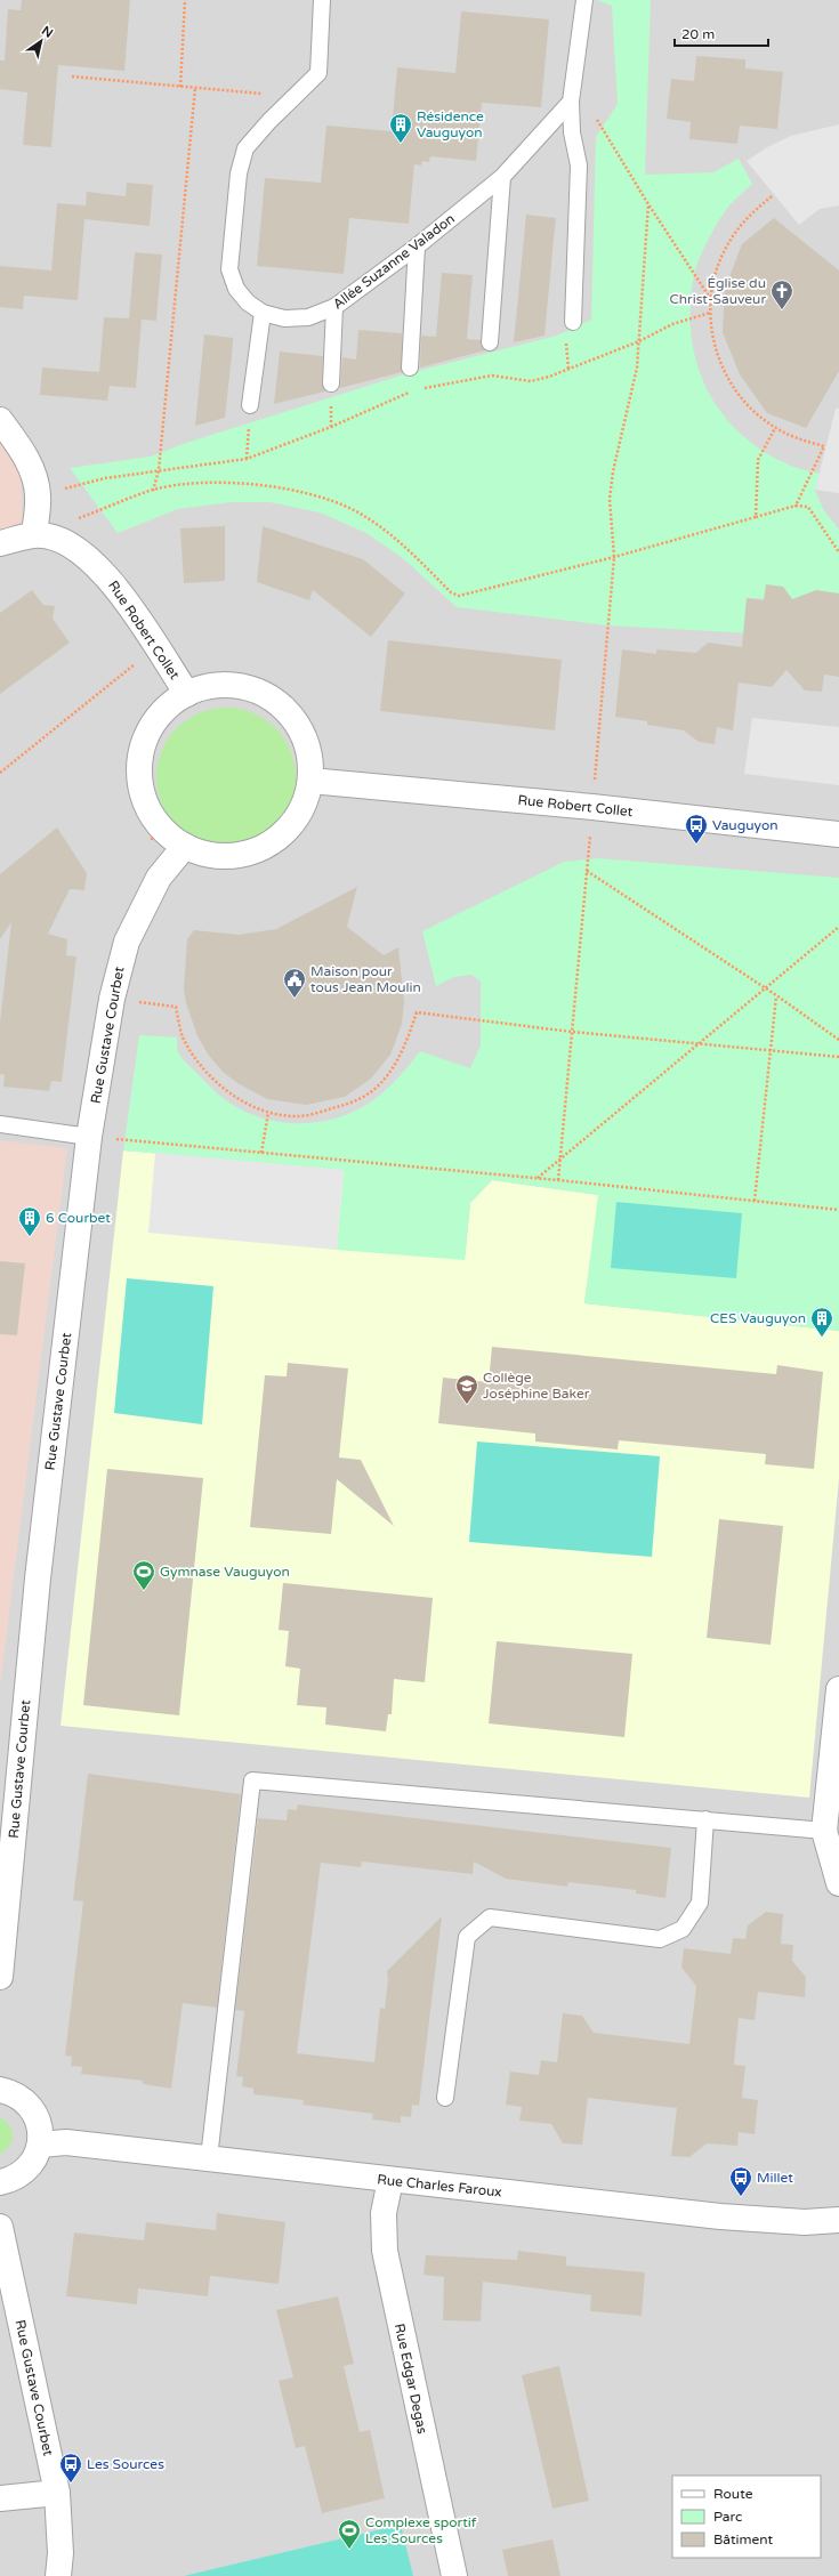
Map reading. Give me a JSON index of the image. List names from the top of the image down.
{
  "streets": {
    "street": [
      "Rue Robert Collet",
      "Rue Gustave Courbet",
      "Rue Charles Faroux",
      "Rue Edgar Degas"
    ],
    "lane": ["Allée Suzanne Valadon"]
  },
  "crossings": [
    ["Rue Charles Faroux", "Rue Edgar Degas"]
  ],
  "places": {
    "building": ["Résidence Vauguyon", "6 Courbet", "CES Vauguyon"],
    "church": ["Église du Christ-Sauveur"],
    "bus stop": ["Vauguyon", "Millet", "Les Sources"],
    "public building": ["Maison pour tous Jean Moulin"],
    "school or university": ["Collège Joséphine Baker"],
    "sports": ["Gymnase Vauguyon", "Complexe sportif Les Sources"]
  },
  "legend": ["Route", "Parc", "Bâtiment"],
  "scale_bar": "20 m",
  "north": "top right"
}
